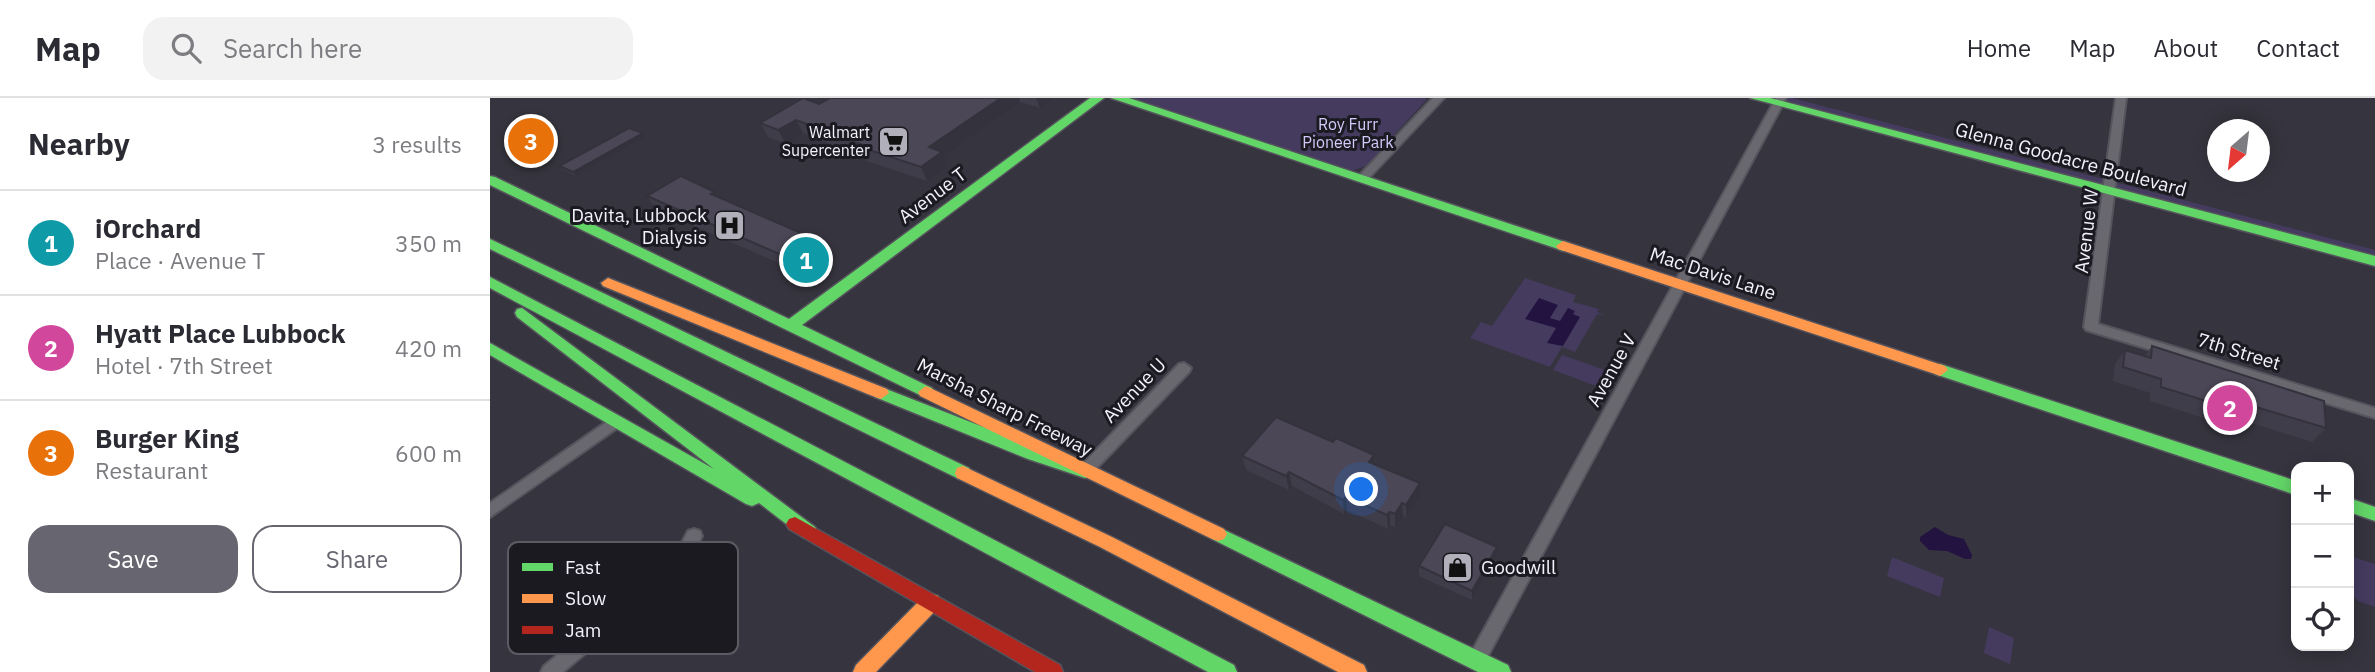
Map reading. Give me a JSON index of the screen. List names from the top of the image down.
{
  "streets": {
    "main road": [
      "Glenna Goodacre Boulevard",
      "Avenue T",
      "Mac Davis Lane",
      "Marsha Sharp Freeway"
    ],
    "street": [
      "Avenue W",
      "7th Street",
      "Avenue V",
      "Avenue U"
    ]
  },
  "crossings": [
    ["Glenna Goodacre Boulevard", "Avenue W"],
    ["Glenna Goodacre Boulevard", "Avenue V"],
    ["Avenue T", "Marsha Sharp Freeway"],
    ["Avenue W", "7th Street"],
    ["Mac Davis Lane", "Avenue V"],
    ["Avenue V", "Marsha Sharp Freeway"],
    ["Avenue U", "Marsha Sharp Freeway"]
  ],
  "parks": ["Roy Furr Pioneer Park"],
  "places": {
    "supermarket": ["Walmart Supercenter"],
    "hospital": ["Davita, Lubbock Dialysis"],
    "shop": ["Goodwill"]
  },
  "legend": ["Fast", "Slow", "Jam"],
  "north": "bottom left",
  "page": {
    "header": "Map",
    "search": "Search here",
    "nav": [
      "Home",
      "Map",
      "About",
      "Contact"
    ],
    "heading": ["Nearby", "3 results"],
    "pins": ["3", "1", "2"],
    "list": [
      {
        "mark": "1",
        "name": "iOrchard",
        "note": "Place · Avenue T",
        "value": "350 m"
      },
      {
        "mark": "2",
        "name": "Hyatt Place Lubbock",
        "note": "Hotel · 7th Street",
        "value": "420 m"
      },
      {
        "mark": "3",
        "name": "Burger King",
        "note": "Restaurant",
        "value": "600 m"
      }
    ],
    "map_buttons": ["+", "−"],
    "buttons": ["Save", "Share"]
  }
}
